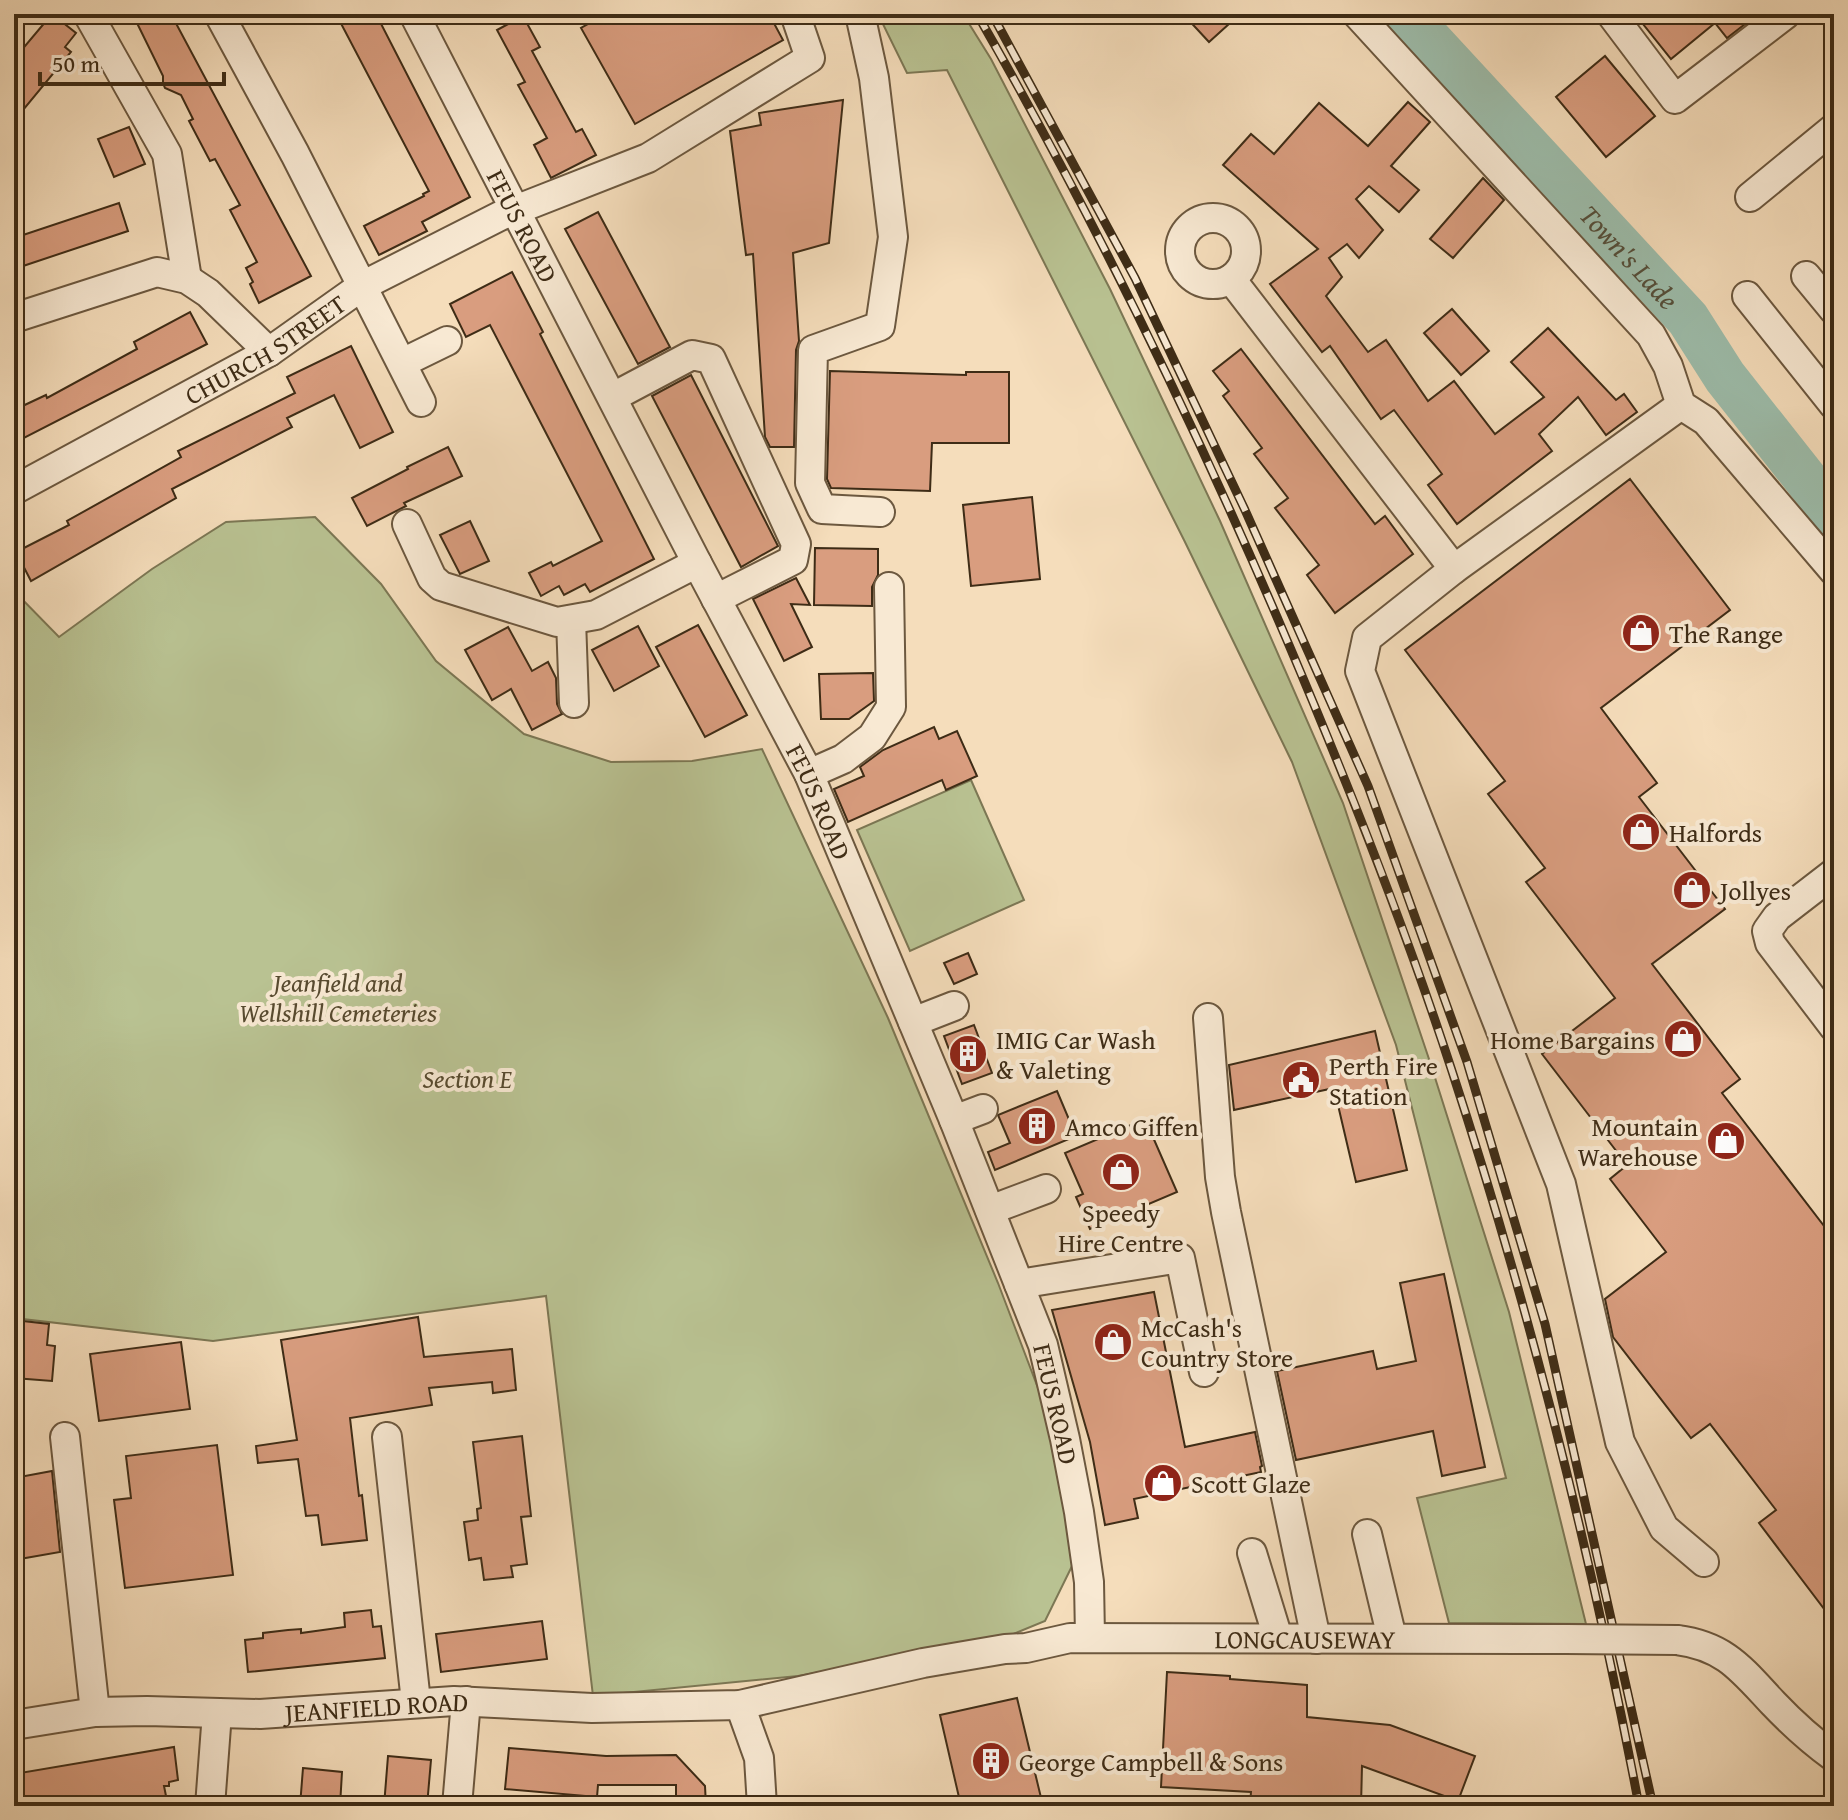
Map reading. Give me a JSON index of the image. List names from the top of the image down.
{
  "streets": {
    "street": [
      "FEUS ROAD",
      "CHURCH STREET",
      "LONGCAUSEWAY",
      "JEANFIELD ROAD"
    ]
  },
  "crossings": [
    ["FEUS ROAD", "CHURCH STREET"],
    ["FEUS ROAD", "LONGCAUSEWAY"],
    ["LONGCAUSEWAY", "JEANFIELD ROAD"]
  ],
  "water": ["Town's Lade"],
  "parks": ["Jeanfield and Wellshill Cemeteries", "Section E"],
  "places": {
    "shop": [
      "The Range",
      "Halfords",
      "Jollyes",
      "Home Bargains",
      "Mountain Warehouse",
      "Speedy Hire Centre",
      "McCash's Country Store",
      "Scott Glaze"
    ],
    "building": ["IMIG Car Wash & Valeting", "Amco Giffen", "George Campbell & Sons"],
    "public building": ["Perth Fire Station"]
  },
  "scale_bar": "50 m"
}
